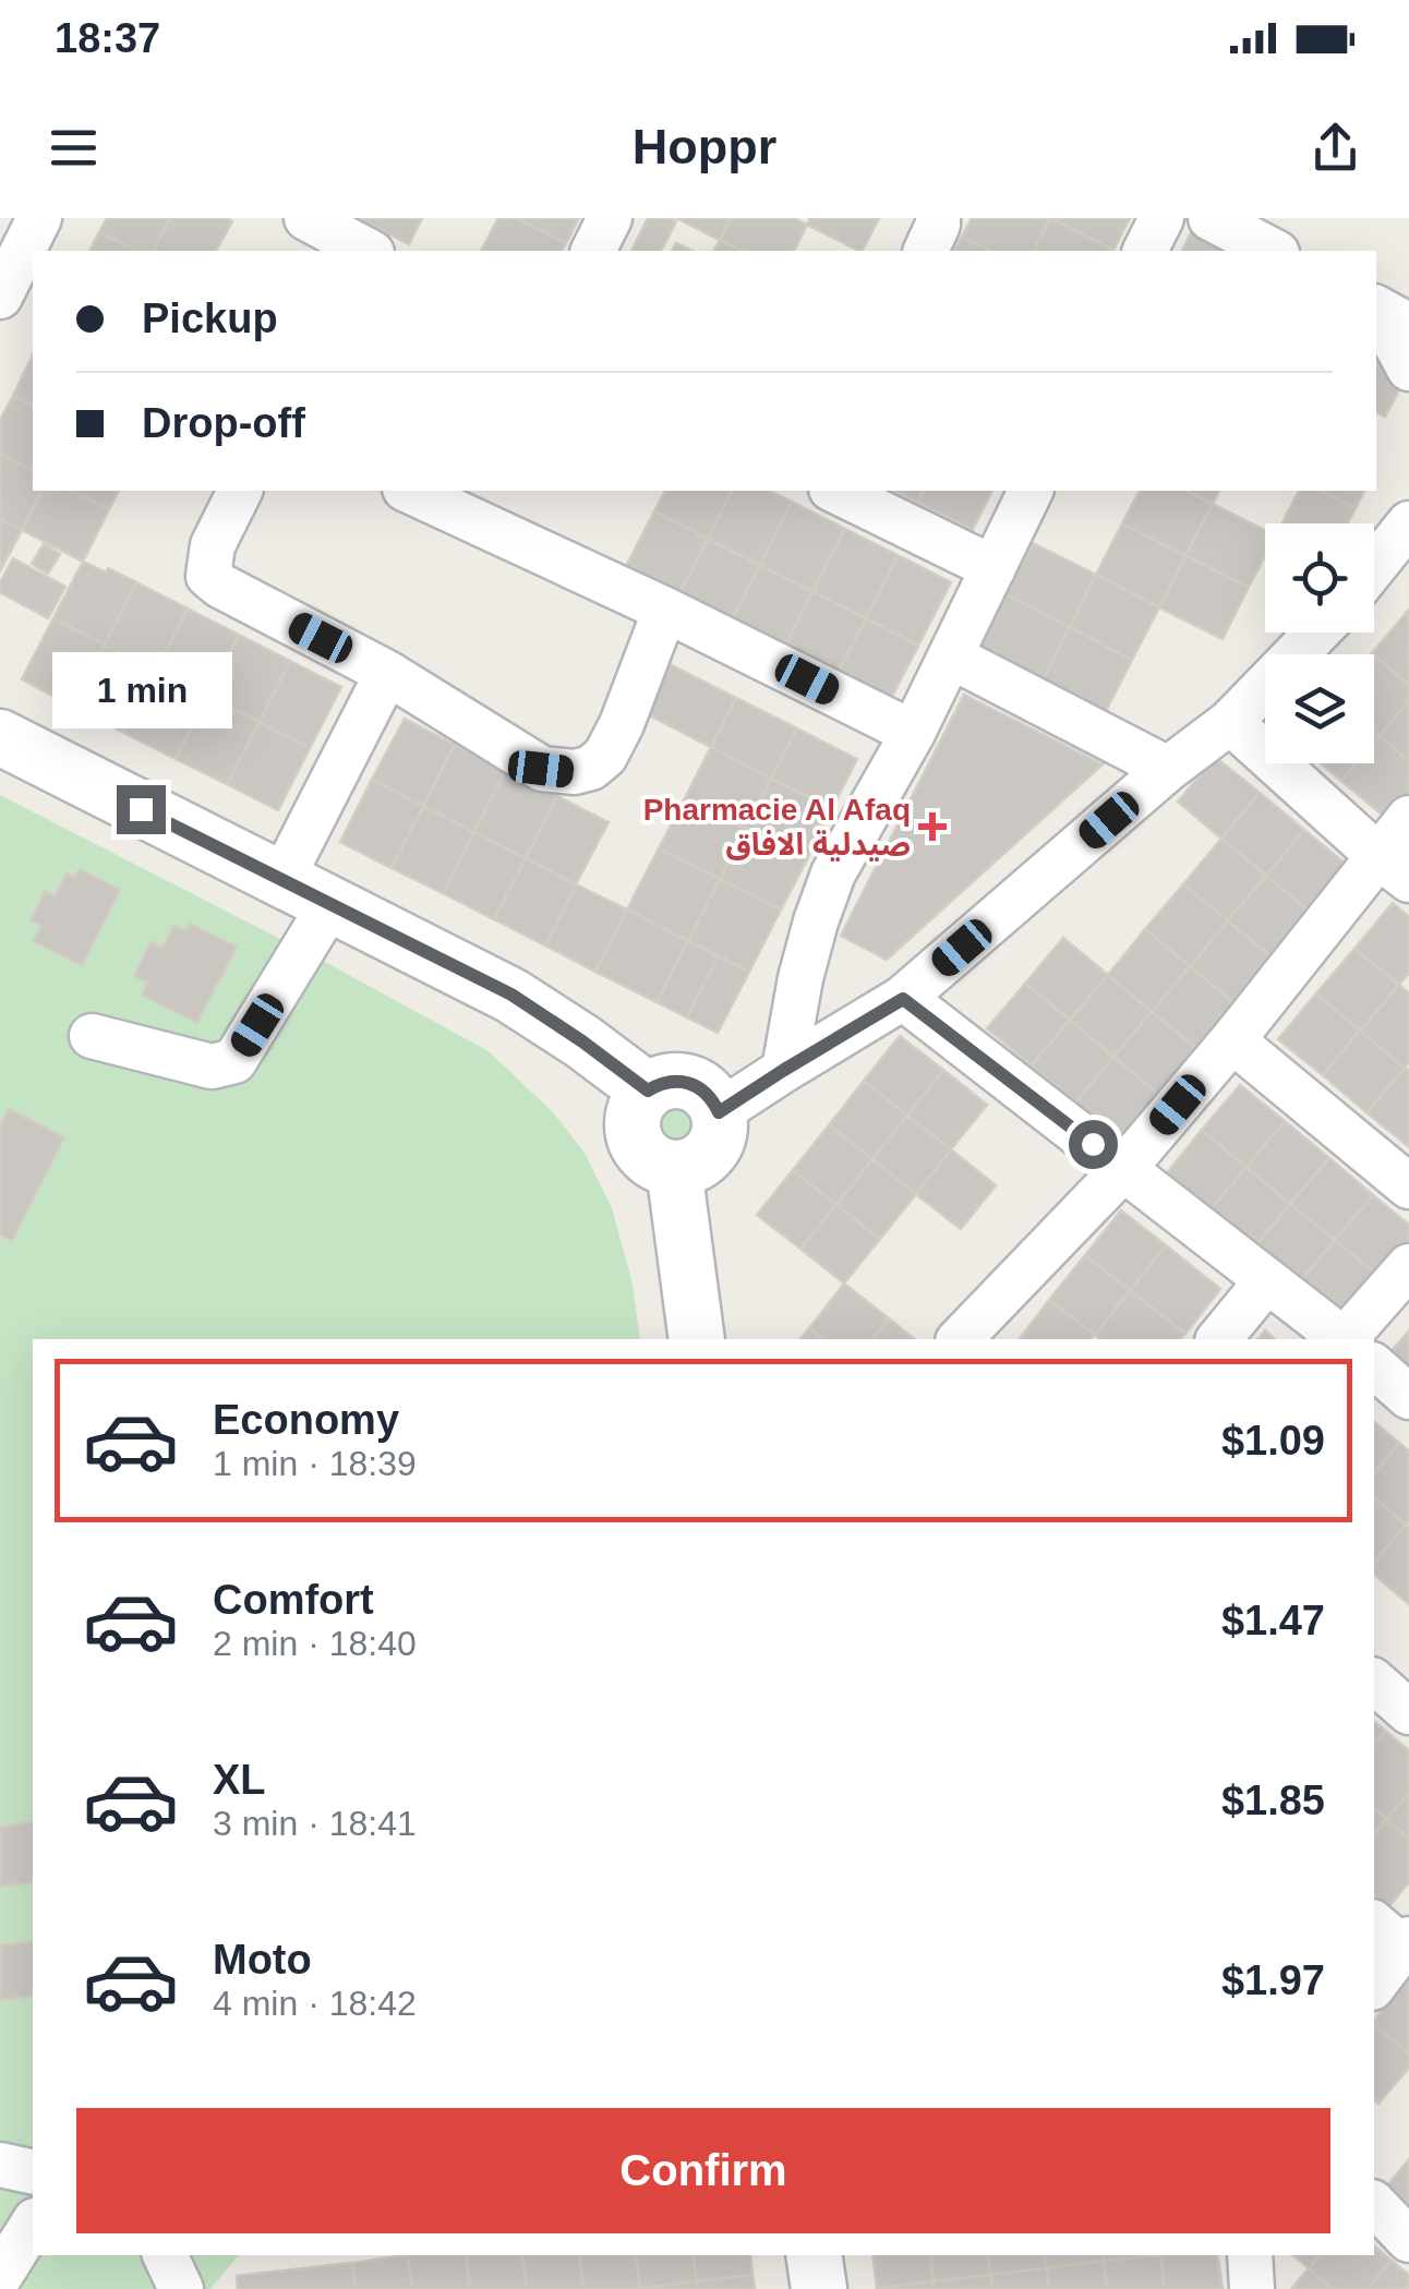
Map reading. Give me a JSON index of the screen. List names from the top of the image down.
{
  "places": {
    "health": ["Pharmacie Al Afaq صيدلية الافاق"]
  },
  "page": {
    "status": "18:37",
    "header": "Hoppr",
    "banner": ["Pickup", "Drop-off"],
    "bubble": "1 min",
    "list": [
      {
        "name": "Economy",
        "note": "1 min · 18:39",
        "value": "$1.09"
      },
      {
        "name": "Comfort",
        "note": "2 min · 18:40",
        "value": "$1.47"
      },
      {
        "name": "XL",
        "note": "3 min · 18:41",
        "value": "$1.85"
      },
      {
        "name": "Moto",
        "note": "4 min · 18:42",
        "value": "$1.97"
      }
    ],
    "buttons": "Confirm"
  }
}
